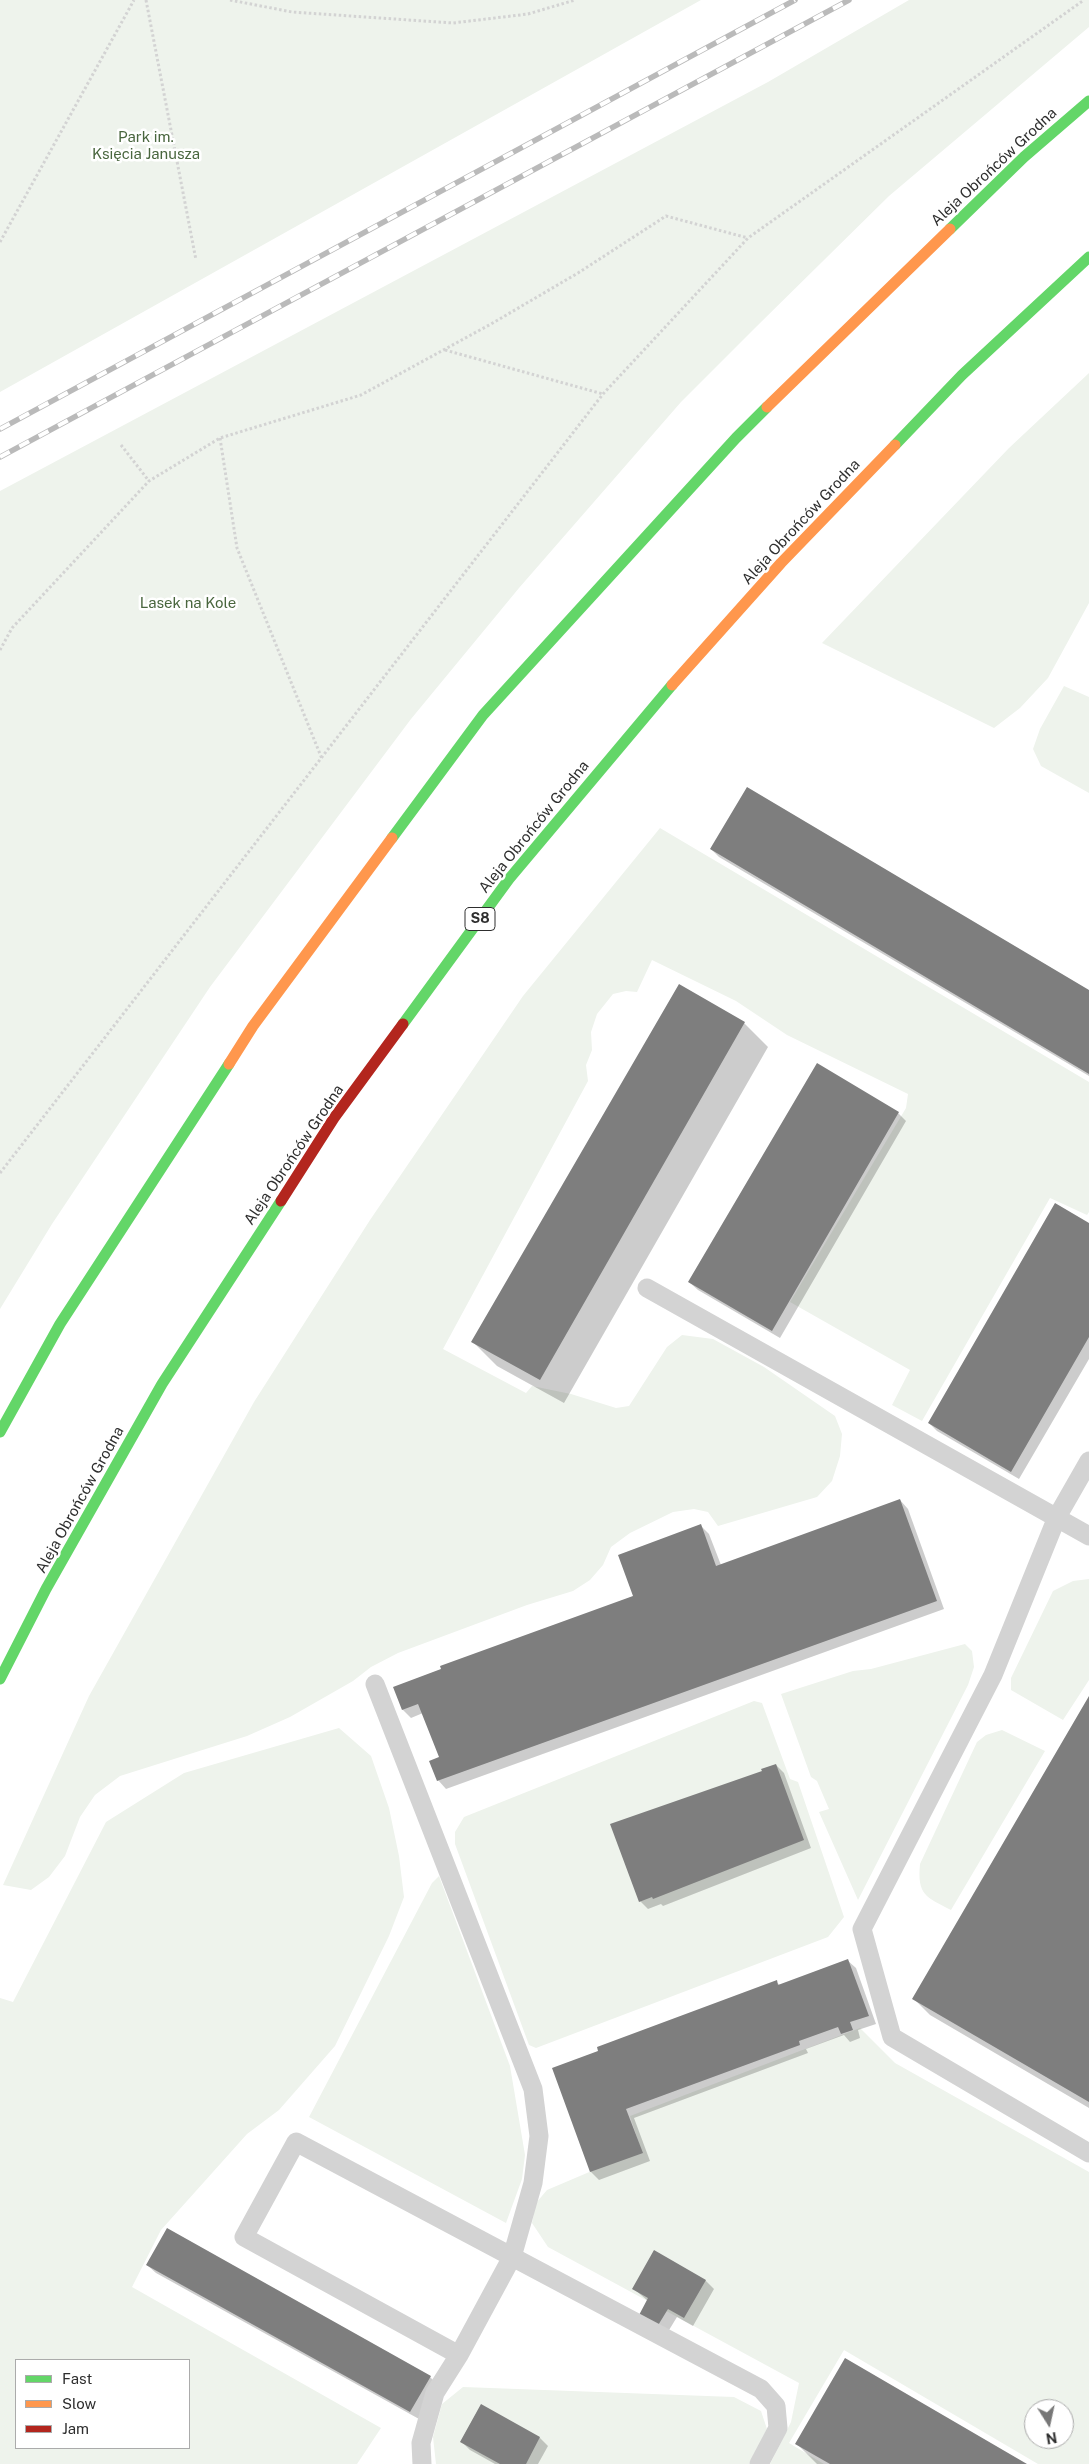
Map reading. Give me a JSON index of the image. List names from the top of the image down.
{
  "streets": {
    "highway": ["Aleja Obrońców Grodna", "S8"]
  },
  "parks": ["Park im. Księcia Janusza", "Lasek na Kole"],
  "legend": ["Fast", "Slow", "Jam"],
  "north": "bottom"
}
